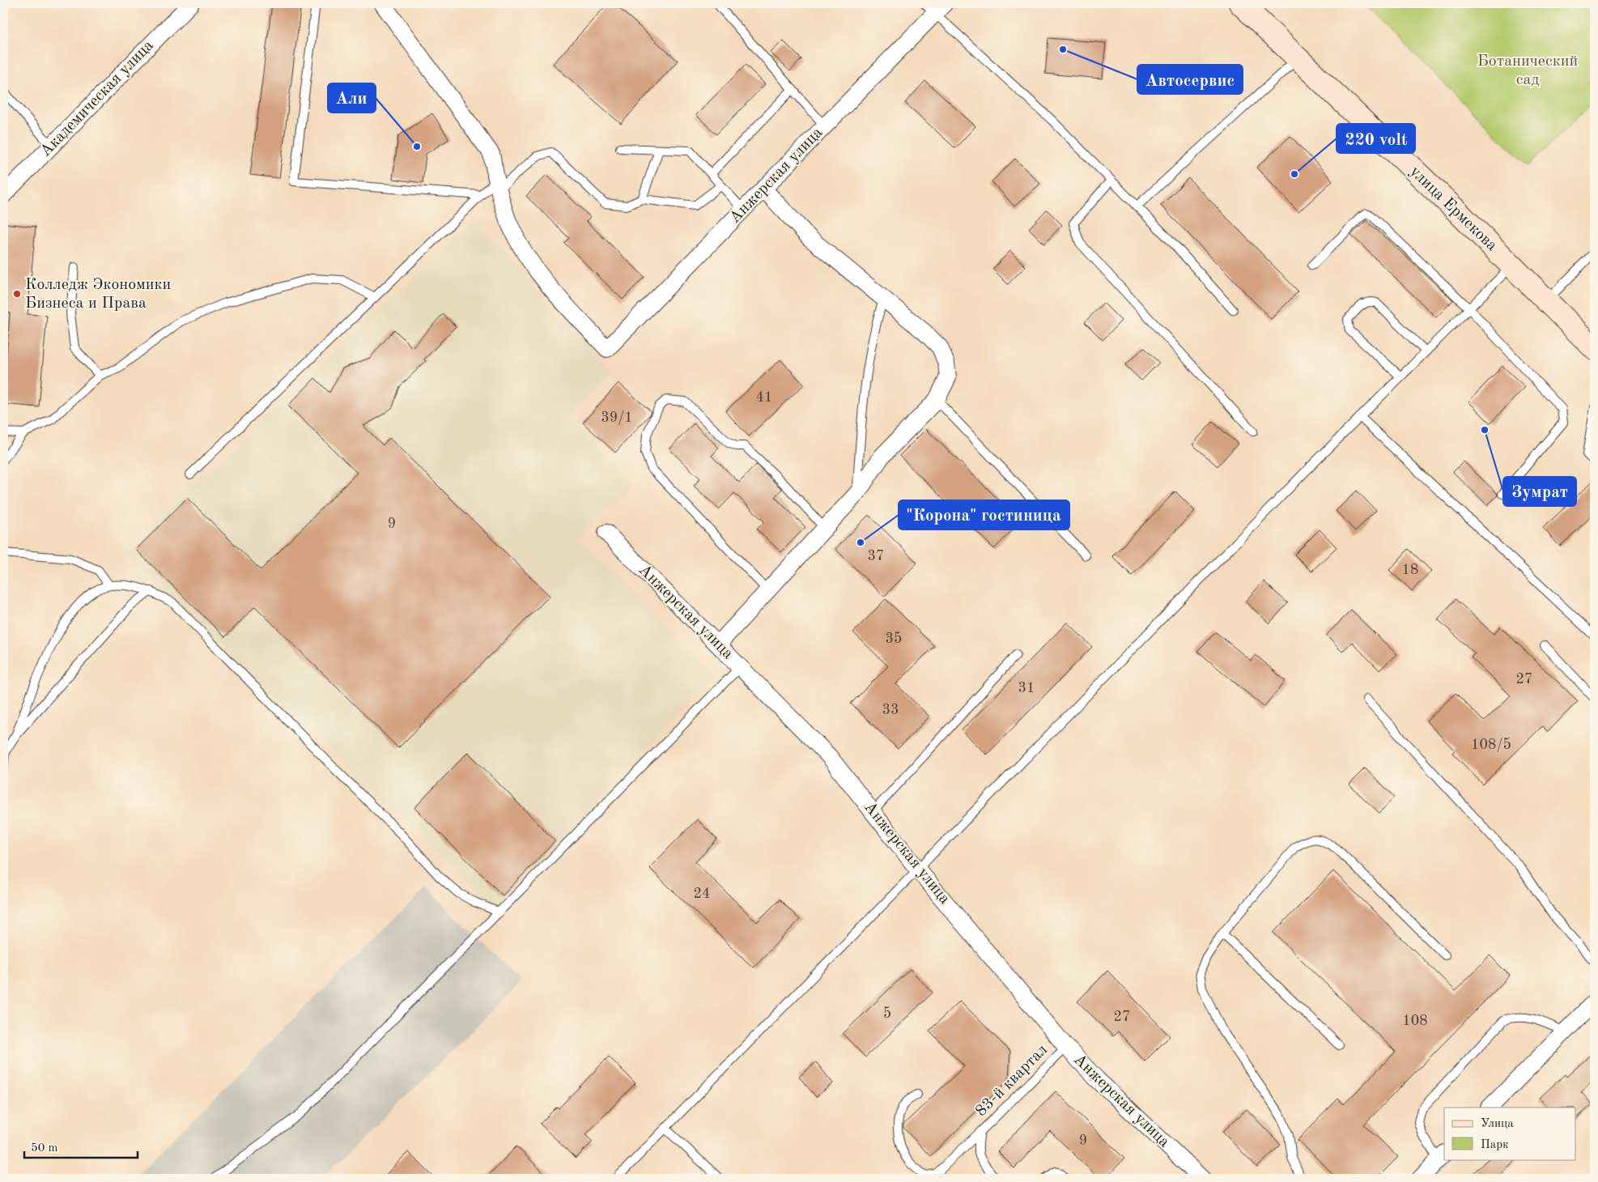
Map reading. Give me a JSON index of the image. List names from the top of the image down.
{
  "streets": {
    "main road": ["улица Ермекова"],
    "street": ["Академическая улица", "Анжерская улица"],
    "lane": ["83-й квартал"]
  },
  "crossings": [
    ["Анжерская улица", "83-й квартал"]
  ],
  "parks": ["Ботанический сад"],
  "places": [
    "Автосервис",
    "Али",
    "220 volt",
    "Колледж Экономики Бизнеса и Права",
    "Зумрат",
    "\"Корона\" гостиница"
  ],
  "house_numbers": [
    "41",
    "39/1",
    "9",
    "37",
    "18",
    "35",
    "27",
    "31",
    "33",
    "108/5",
    "24",
    "5",
    "27",
    "108",
    "9"
  ],
  "legend": ["Улица", "Парк"],
  "scale_bar": "50 m"
}
